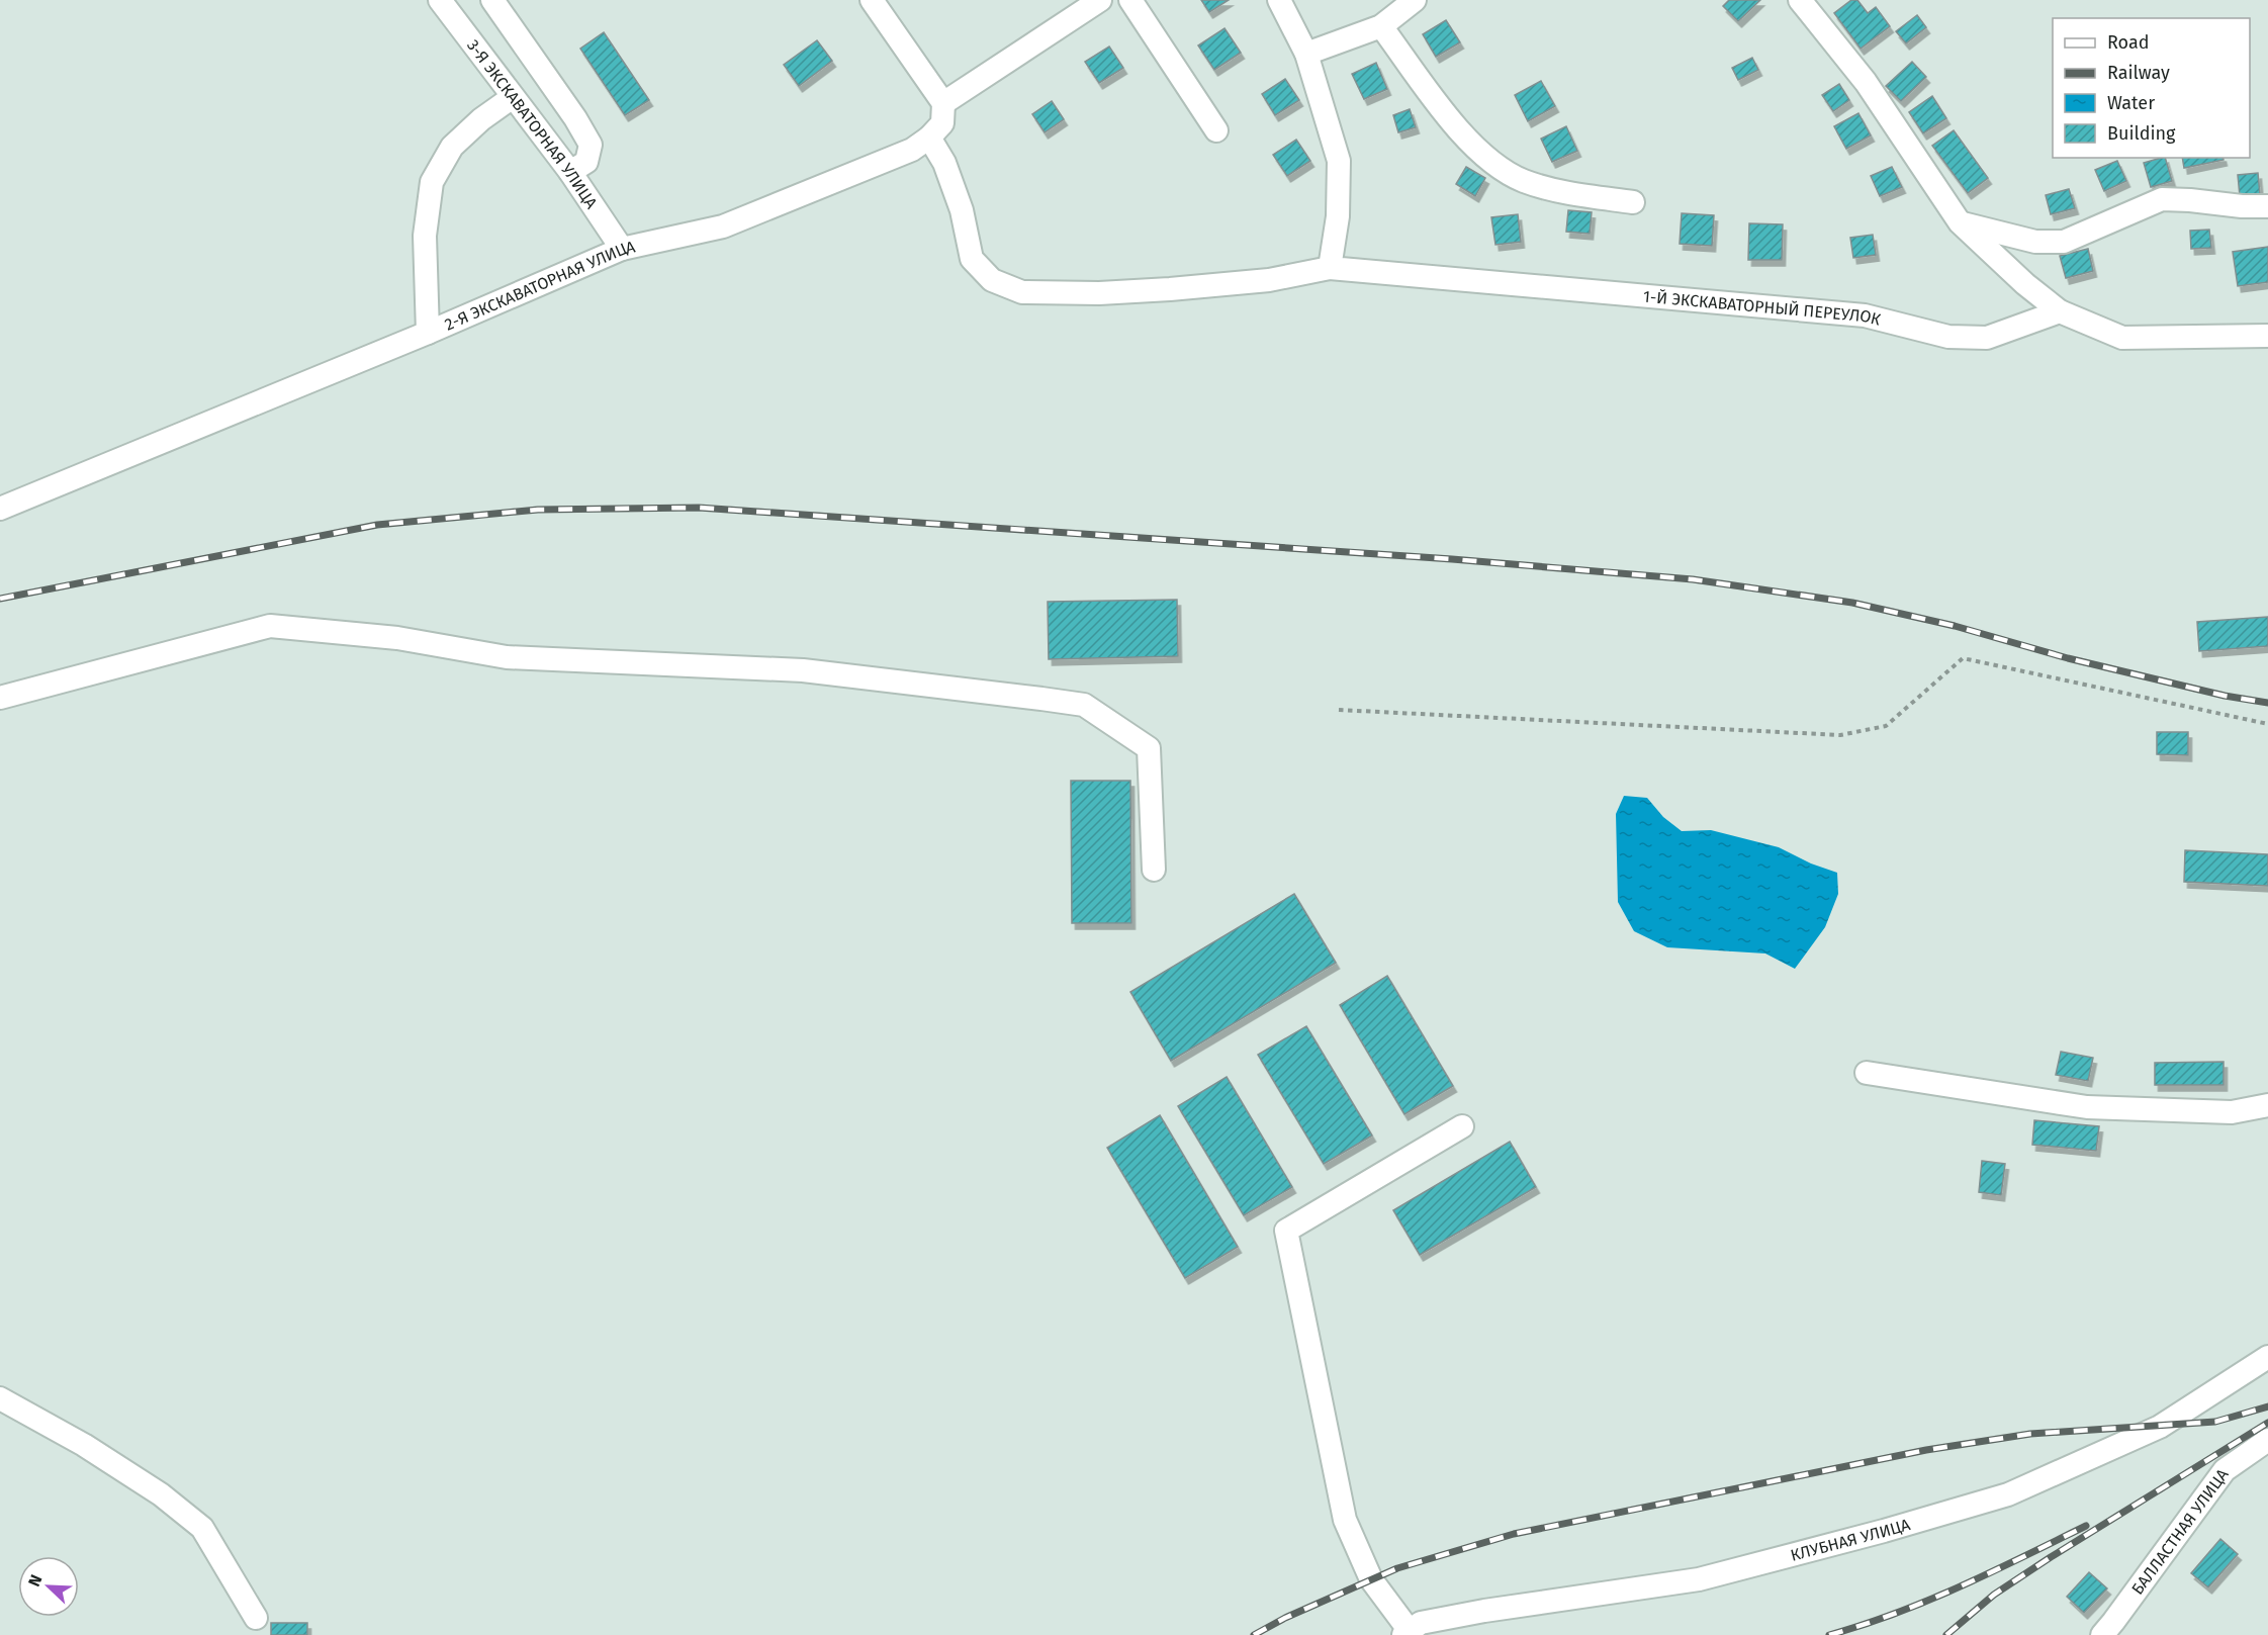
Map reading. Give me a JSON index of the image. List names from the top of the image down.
{
  "streets": {
    "street": [
      "3-Я ЭКСКАВАТОРНАЯ УЛИЦА",
      "2-Я ЭКСКАВАТОРНАЯ УЛИЦА",
      "1-Й ЭКСКАВАТОРНЫЙ ПЕРЕУЛОК",
      "БАЛЛАСТНАЯ УЛИЦА",
      "КЛУБНАЯ УЛИЦА"
    ]
  },
  "crossings": [
    ["3-Я ЭКСКАВАТОРНАЯ УЛИЦА", "2-Я ЭКСКАВАТОРНАЯ УЛИЦА"],
    ["2-Я ЭКСКАВАТОРНАЯ УЛИЦА", "1-Й ЭКСКАВАТОРНЫЙ ПЕРЕУЛОК"]
  ],
  "legend": [
    "Road",
    "Railway",
    "Water",
    "Building"
  ],
  "north": "top left"
}
